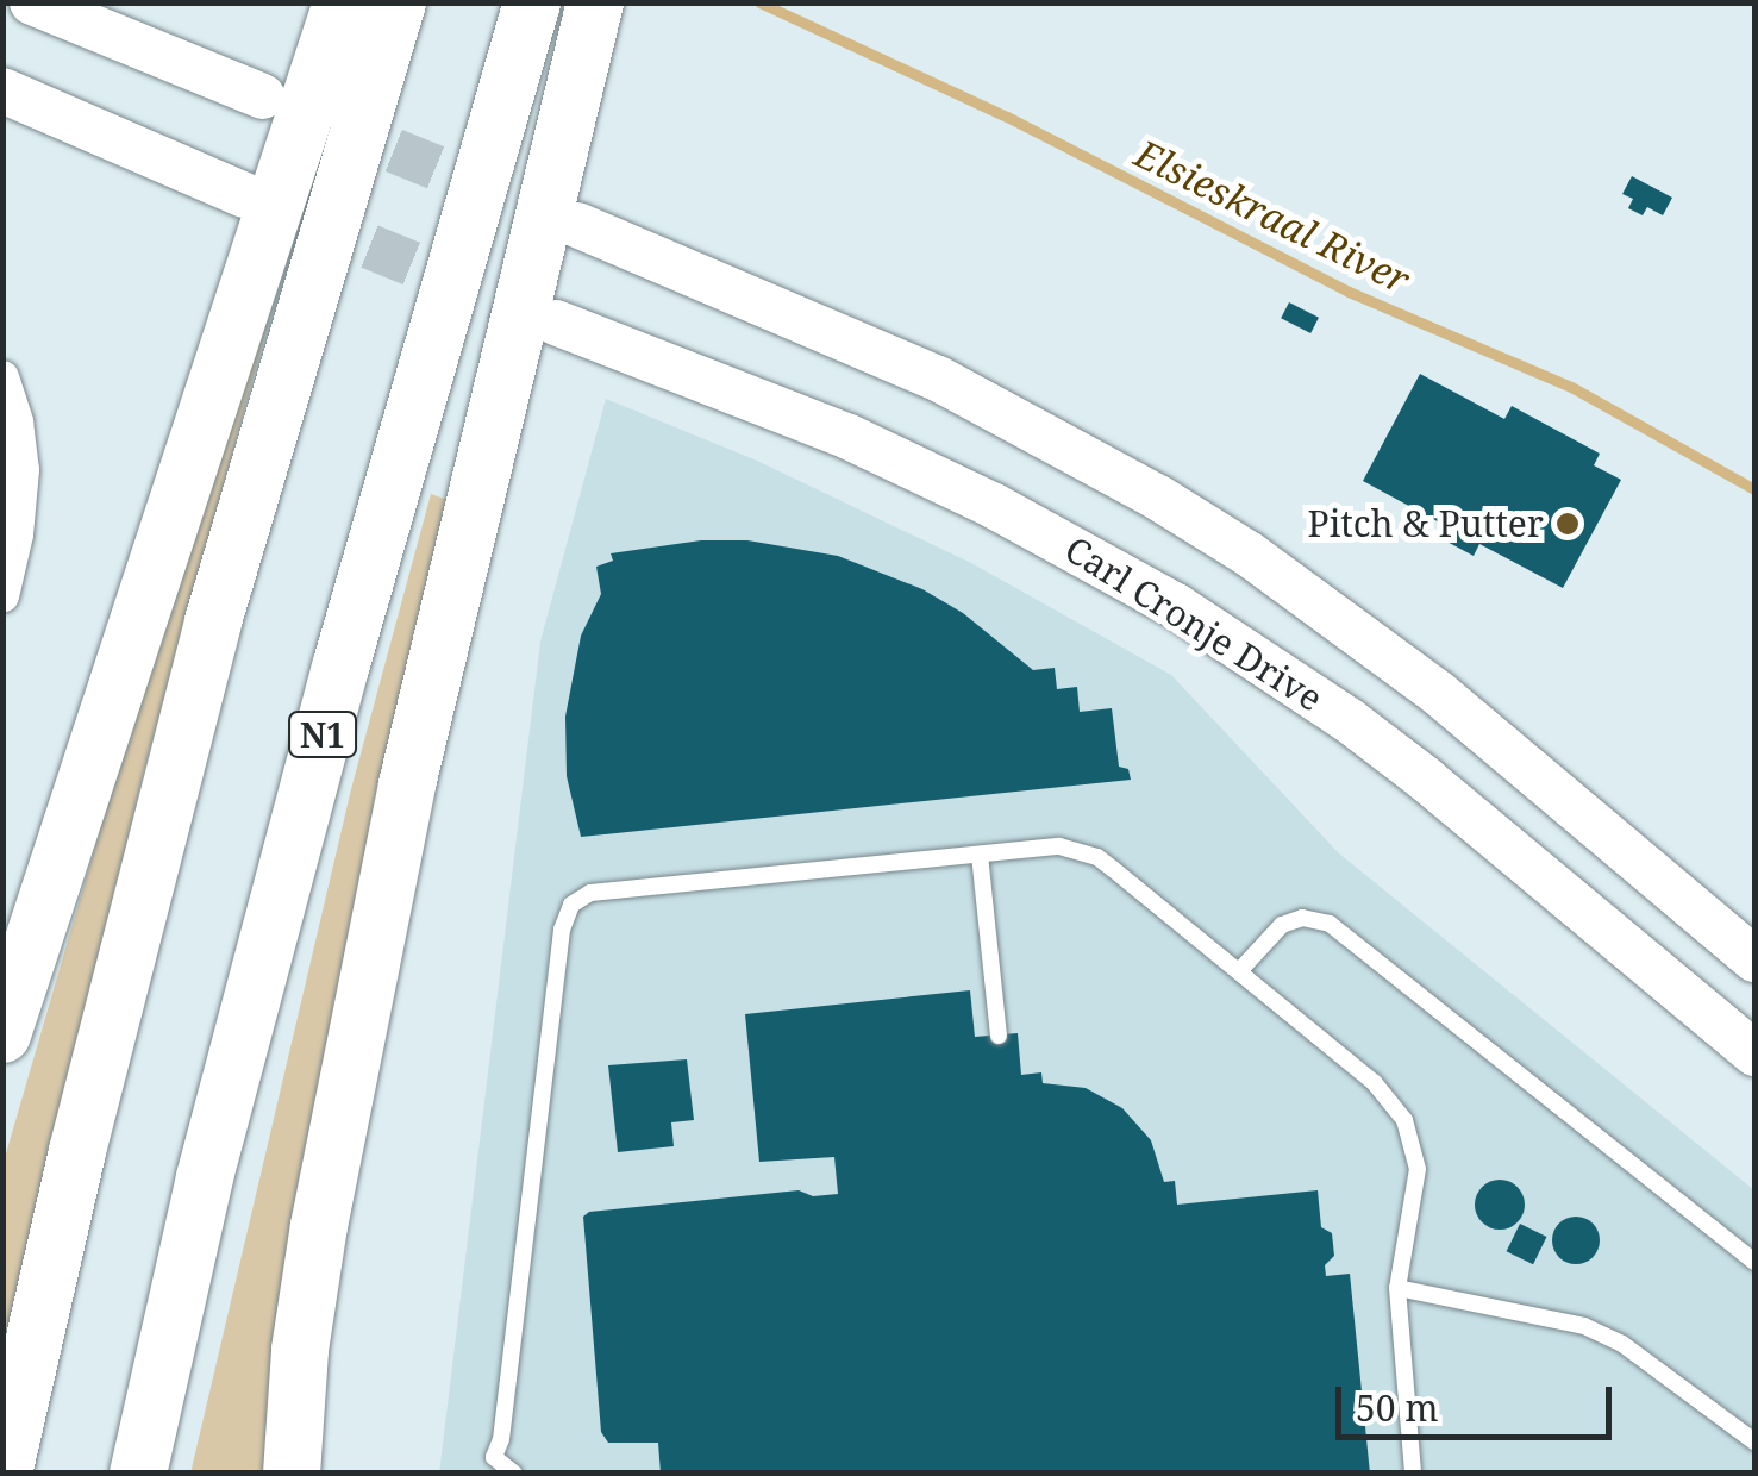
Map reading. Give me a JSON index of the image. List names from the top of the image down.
{
  "streets": {
    "highway": ["N1"],
    "main road": ["Carl Cronje Drive"]
  },
  "water": ["Elsieskraal River"],
  "places": ["Pitch & Putter"],
  "scale_bar": "50 m"
}
